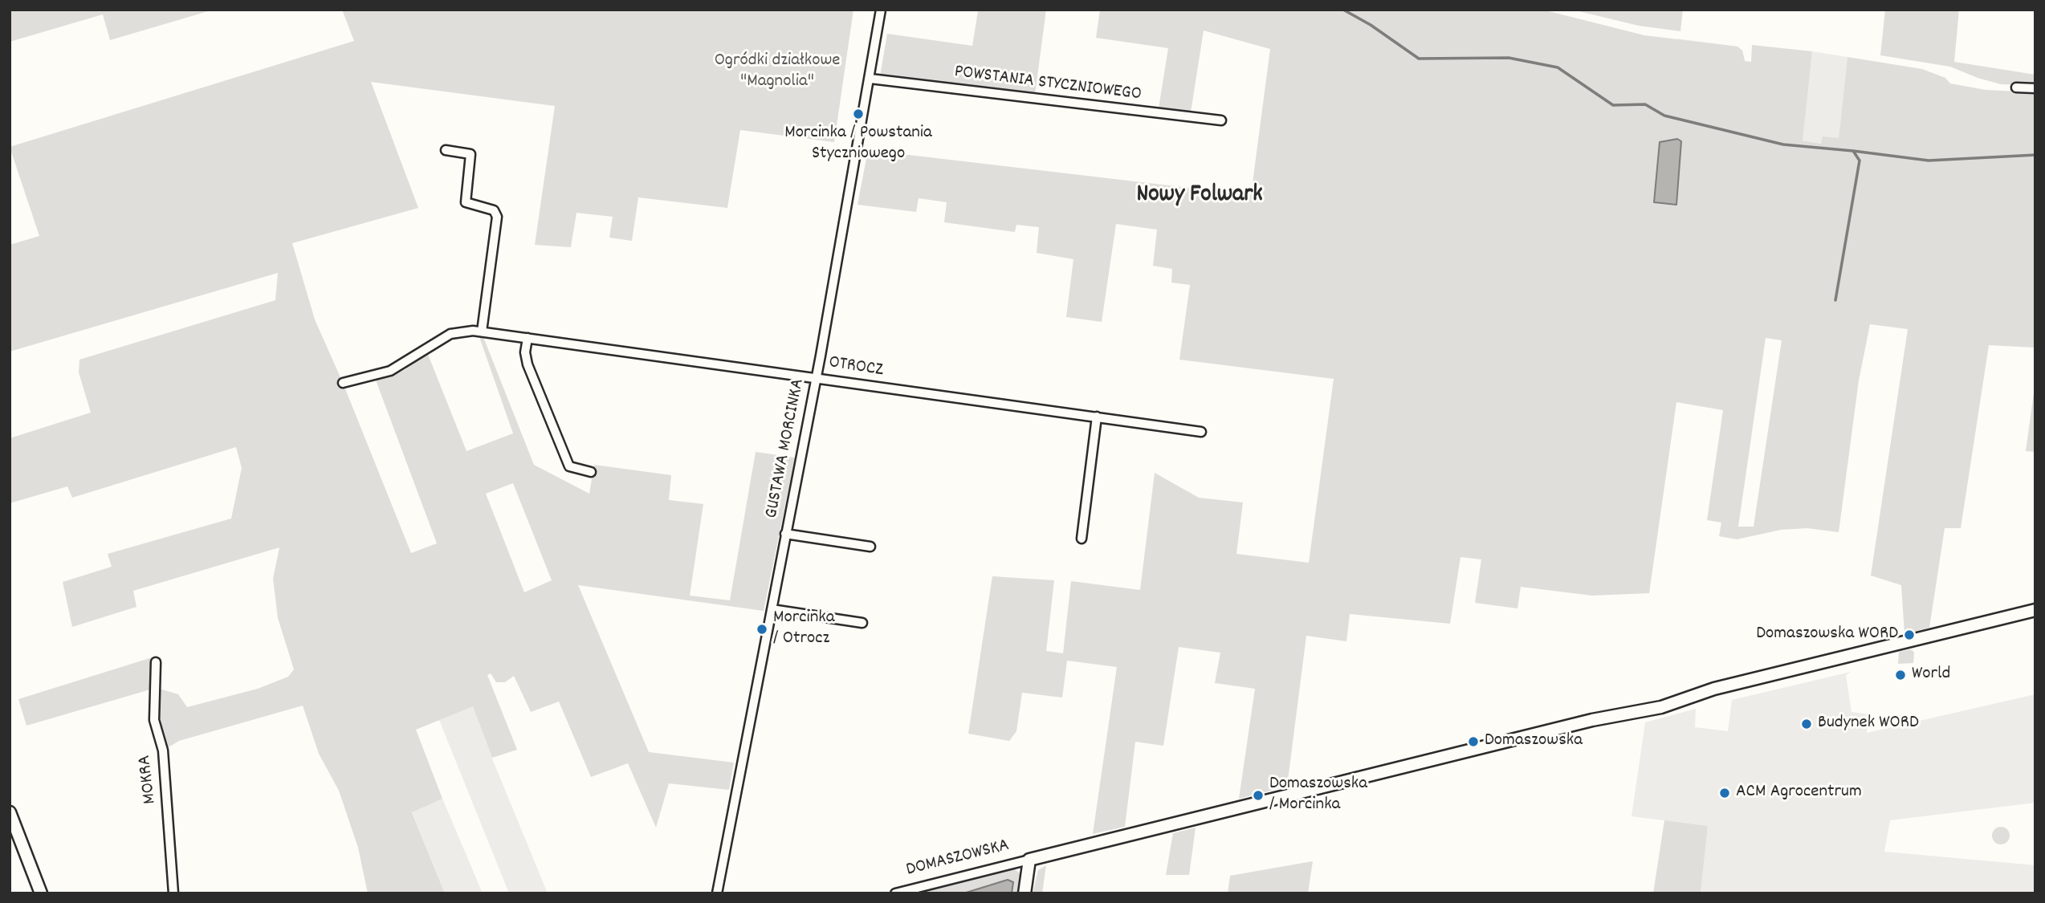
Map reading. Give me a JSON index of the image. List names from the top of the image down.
{
  "streets": {
    "street": [
      "POWSTANIA STYCZNIOWEGO",
      "OTROCZ",
      "GUSTAWA MORCINKA",
      "MOKRA",
      "DOMASZOWSKA"
    ]
  },
  "crossings": [
    ["POWSTANIA STYCZNIOWEGO", "GUSTAWA MORCINKA"],
    ["OTROCZ", "GUSTAWA MORCINKA"]
  ],
  "districts": ["Nowy Folwark"],
  "parks": ["Ogródki działkowe \"Magnolia\""],
  "places": [
    "Morcinka / Powstania Styczniowego",
    "Morcinka / Otrocz",
    "Domaszowska WORD",
    "World",
    "Budynek WORD",
    "Domaszowska",
    "ACM Agrocentrum",
    "Domaszowska / Morcinka"
  ]
}
